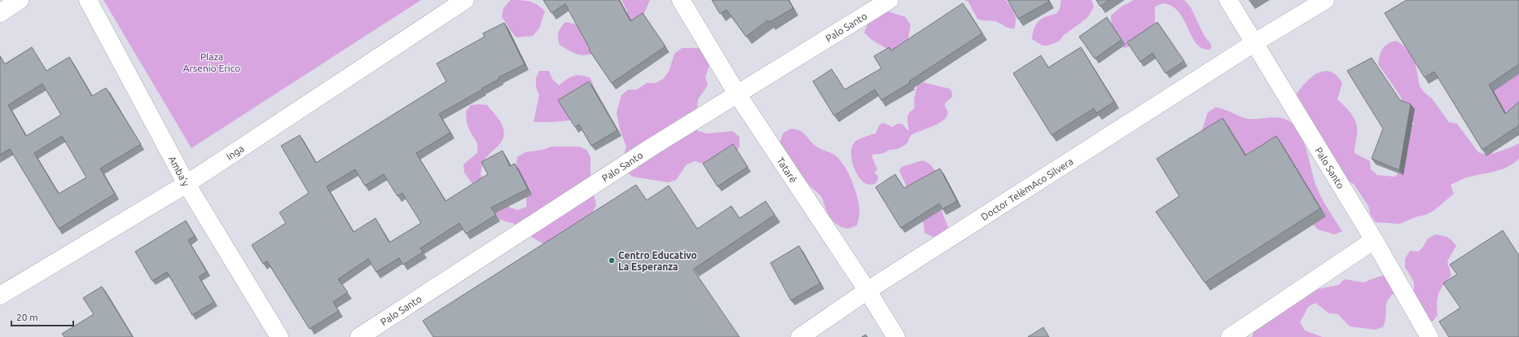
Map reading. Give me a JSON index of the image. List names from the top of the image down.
{
  "streets": {
    "street": [
      "Palo Santo",
      "Inga",
      "Tataré",
      "Amba'y",
      "Doctor TelèmAco Silvera"
    ]
  },
  "crossings": [
    ["Palo Santo", "Tataré"],
    ["Palo Santo", "Doctor TelèmAco Silvera"],
    ["Inga", "Amba'y"],
    ["Tataré", "Doctor TelèmAco Silvera"]
  ],
  "parks": ["Plaza Arsenio Erico"],
  "places": ["Centro Educativo La Esperanza"],
  "scale_bar": "20 m"
}
